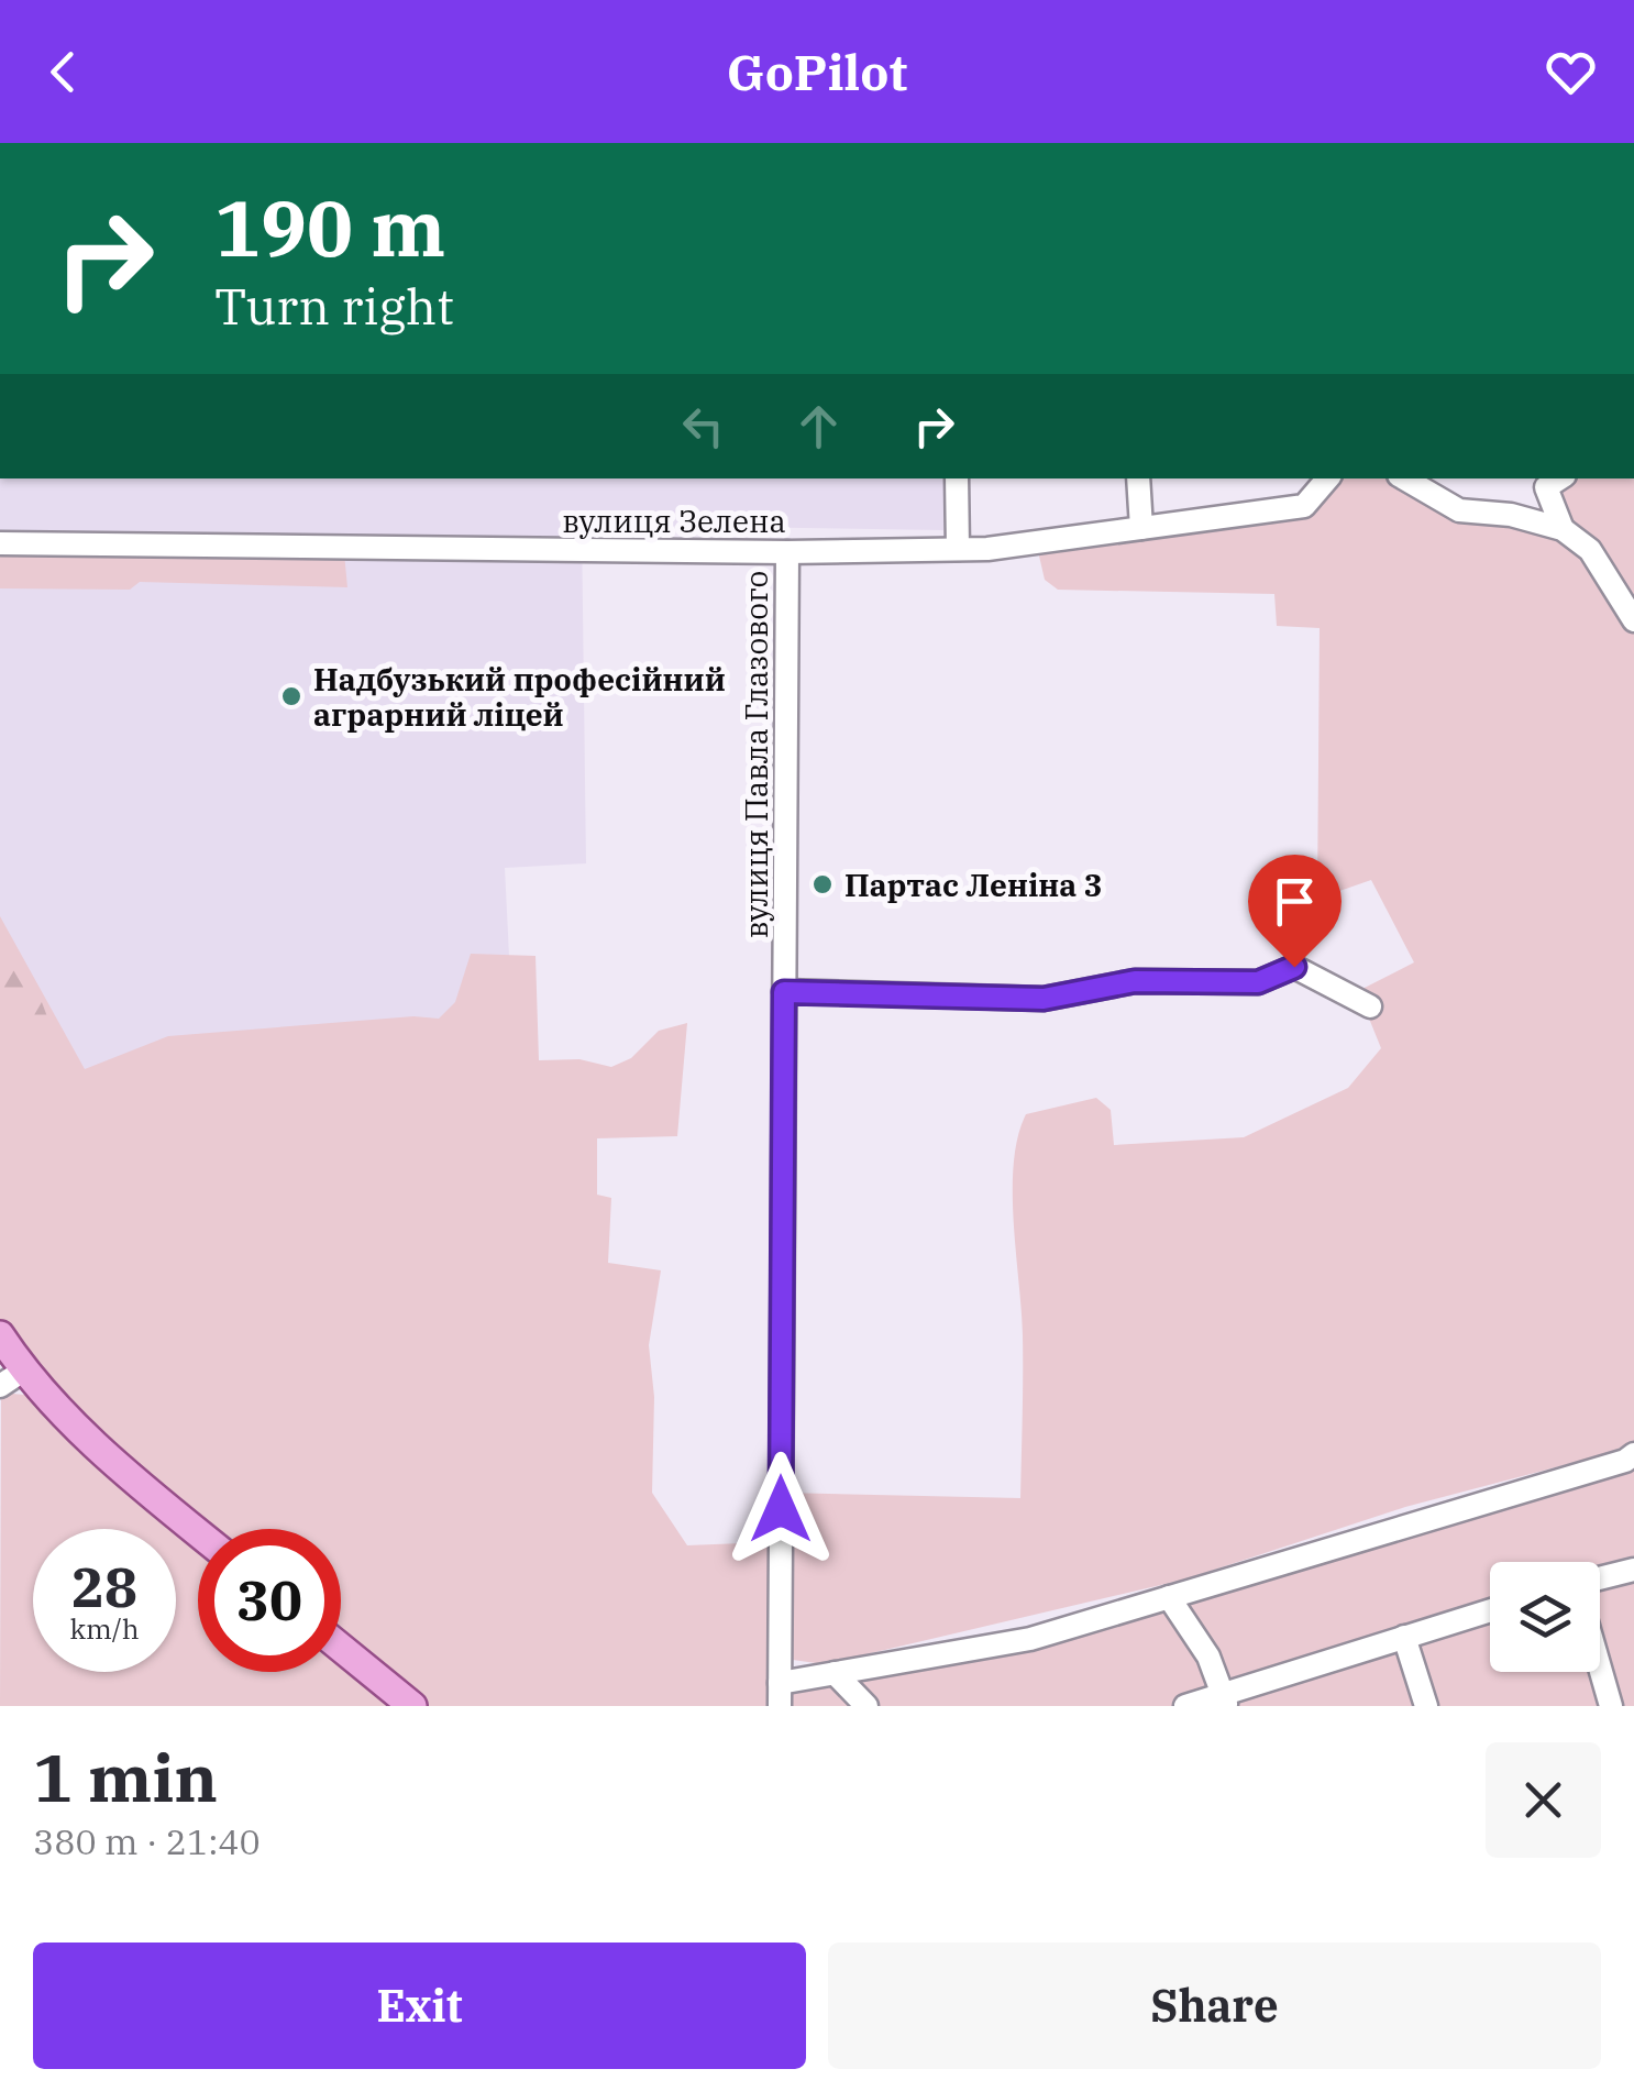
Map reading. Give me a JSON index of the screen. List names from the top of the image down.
{
  "streets": {
    "street": ["вулиця Зелена", "вулиця Павла Глазового"]
  },
  "crossings": [
    ["вулиця Зелена", "вулиця Павла Глазового"]
  ],
  "places": ["Надбузький професійний аграрний ліцей", "Партас Леніна 3"],
  "page": {
    "header": "GoPilot",
    "turn": ["190 m", "Turn right"],
    "speed": "28 km/h",
    "limit": "30",
    "heading": ["1 min", "380 m · 21:40"],
    "buttons": ["Exit", "Share"]
  }
}
